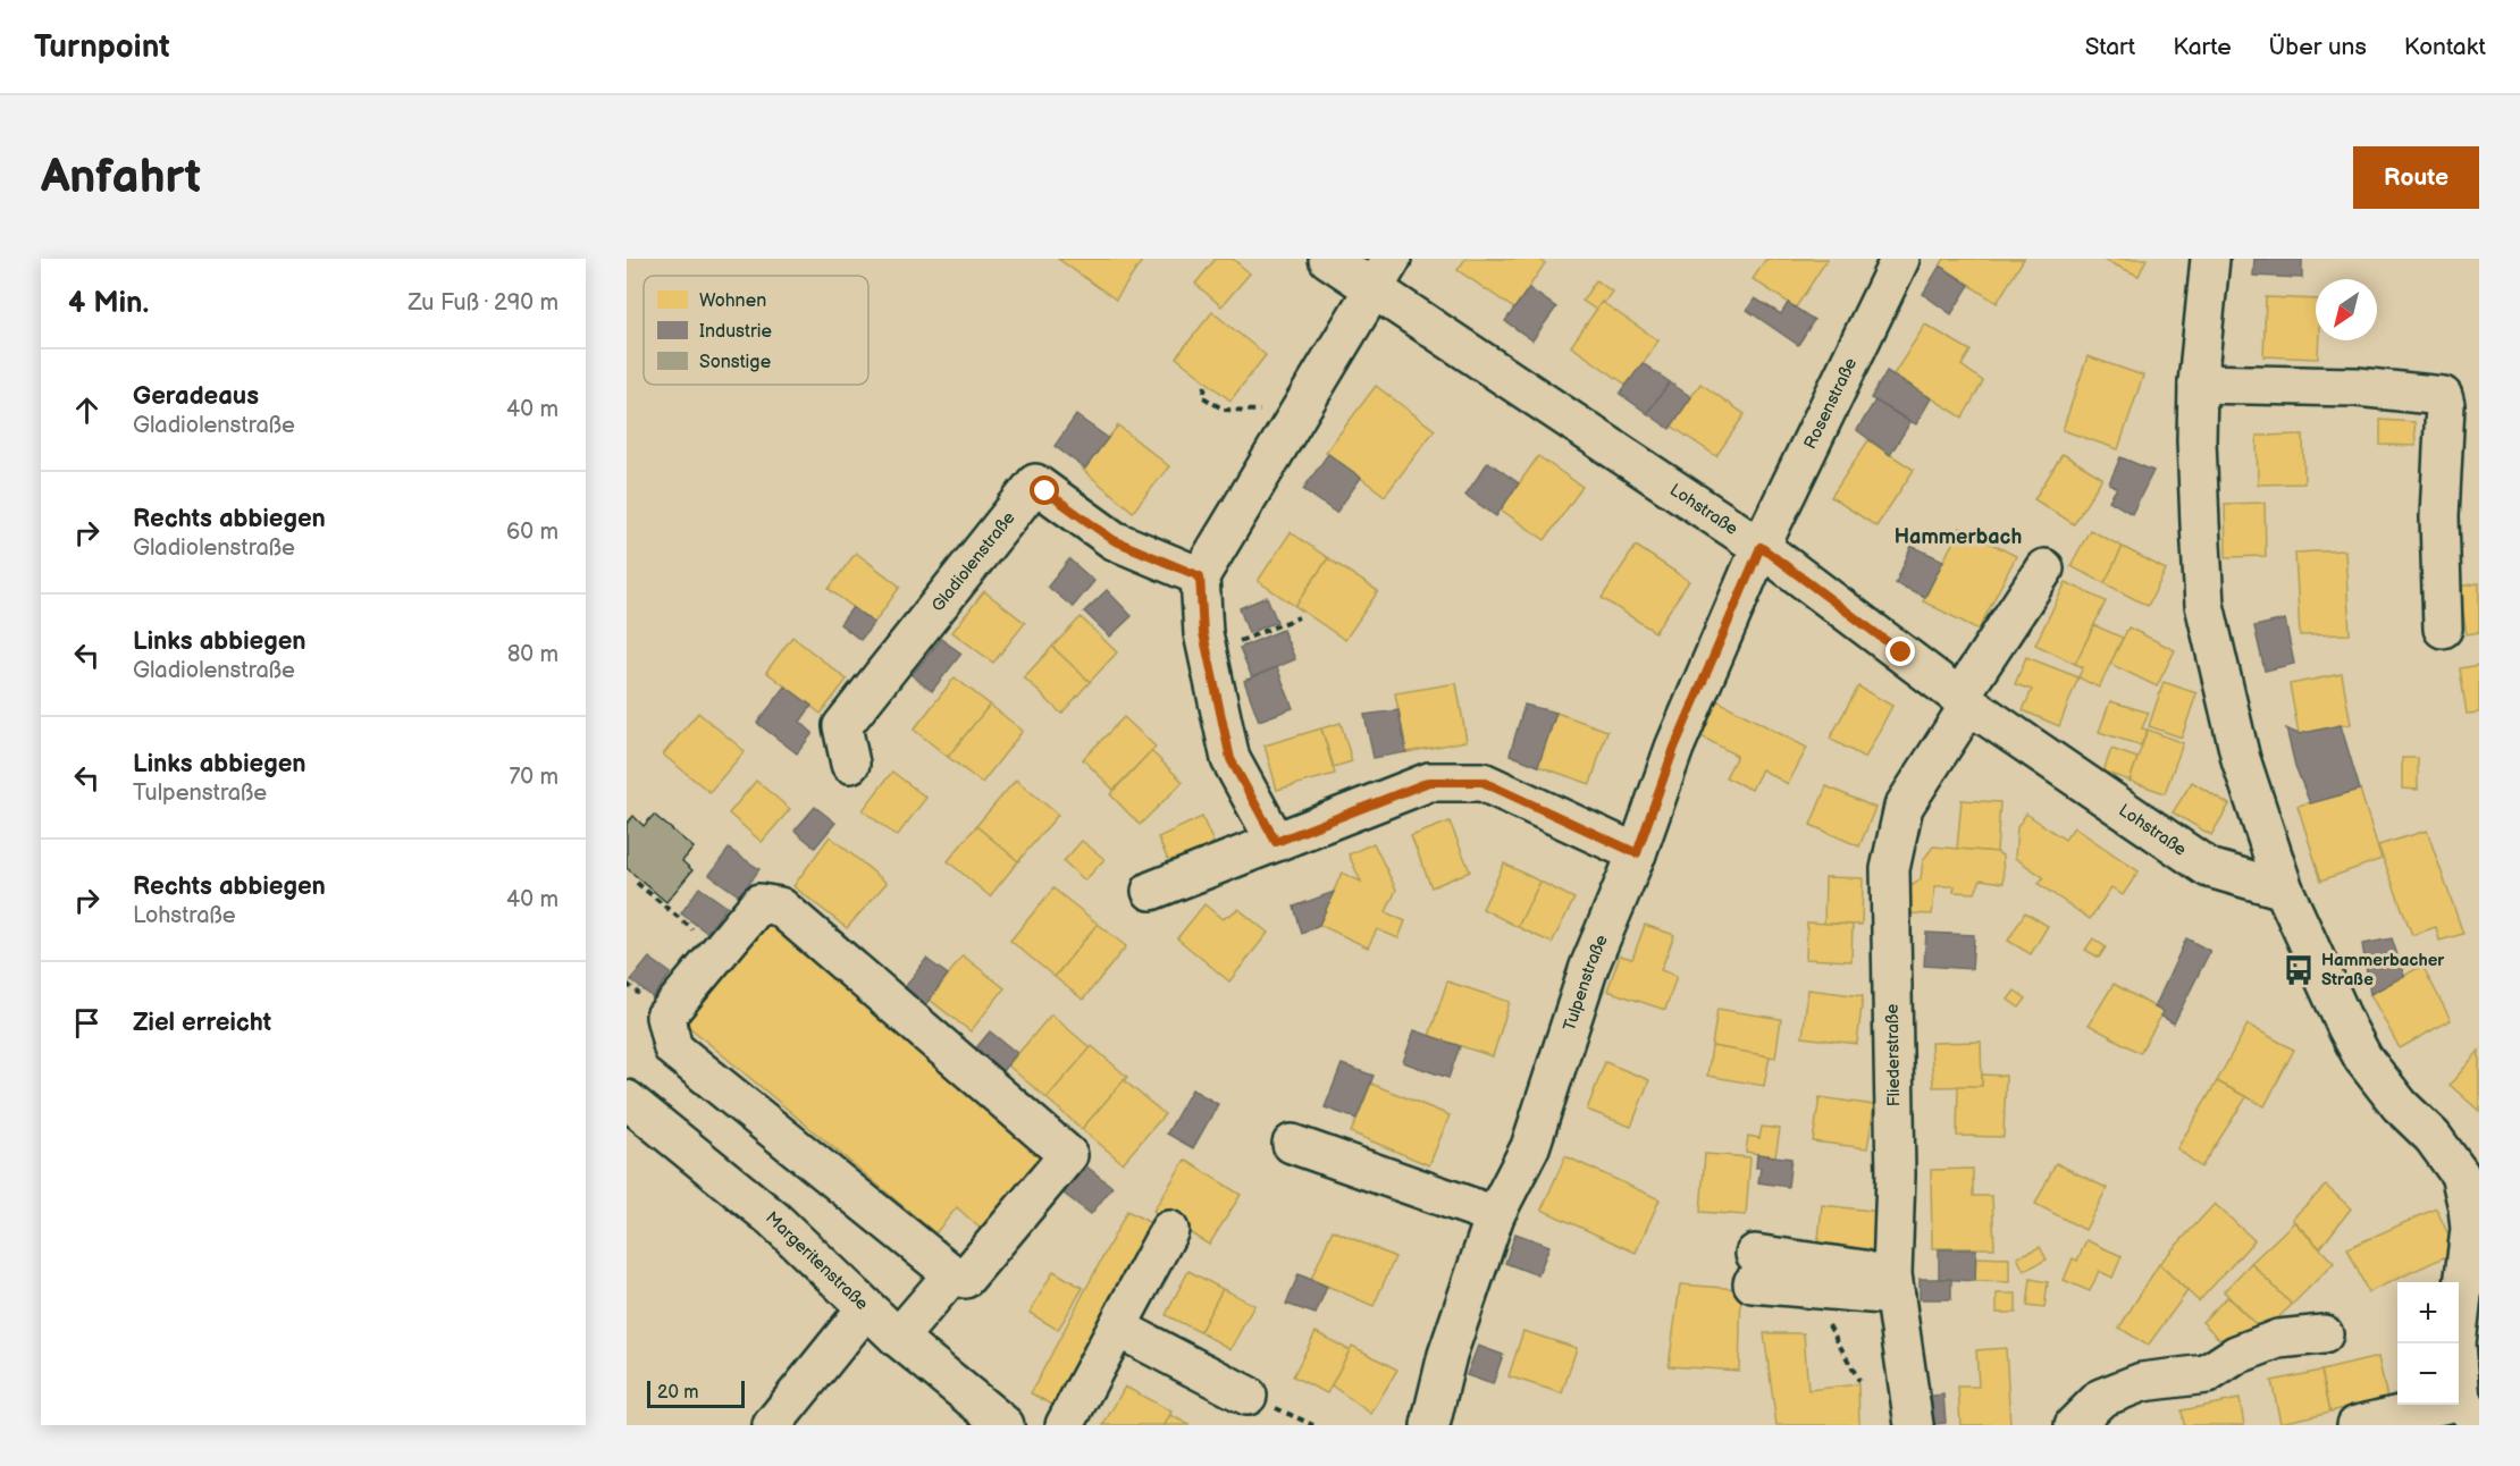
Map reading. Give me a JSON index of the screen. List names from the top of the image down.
{
  "streets": {
    "street": [
      "Rosenstraße",
      "Lohstraße",
      "Gladiolenstraße",
      "Tulpenstraße",
      "Fliederstraße",
      "Margeritenstraße"
    ]
  },
  "crossings": [
    ["Rosenstraße", "Lohstraße"],
    ["Rosenstraße", "Tulpenstraße"],
    ["Lohstraße", "Tulpenstraße"],
    ["Lohstraße", "Fliederstraße"]
  ],
  "districts": ["Hammerbach"],
  "places": {
    "bus stop": ["Hammerbacher Straße"]
  },
  "legend": ["Wohnen", "Industrie", "Sonstige"],
  "scale_bar": "20 m",
  "north": "bottom left",
  "page": {
    "header": "Turnpoint",
    "nav": [
      "Start",
      "Karte",
      "Über uns",
      "Kontakt"
    ],
    "buttons": "Route",
    "title": "Anfahrt",
    "heading": ["4 Min.", "Zu Fuß · 290 m"],
    "list": [
      ["Geradeaus", "Gladiolenstraße", "40 m"],
      ["Rechts abbiegen", "Gladiolenstraße", "60 m"],
      ["Links abbiegen", "Gladiolenstraße", "80 m"],
      ["Links abbiegen", "Tulpenstraße", "70 m"],
      ["Rechts abbiegen", "Lohstraße", "40 m"],
      "Ziel erreicht"
    ],
    "map_buttons": ["+", "−"],
    "scale": "20 m"
  }
}
